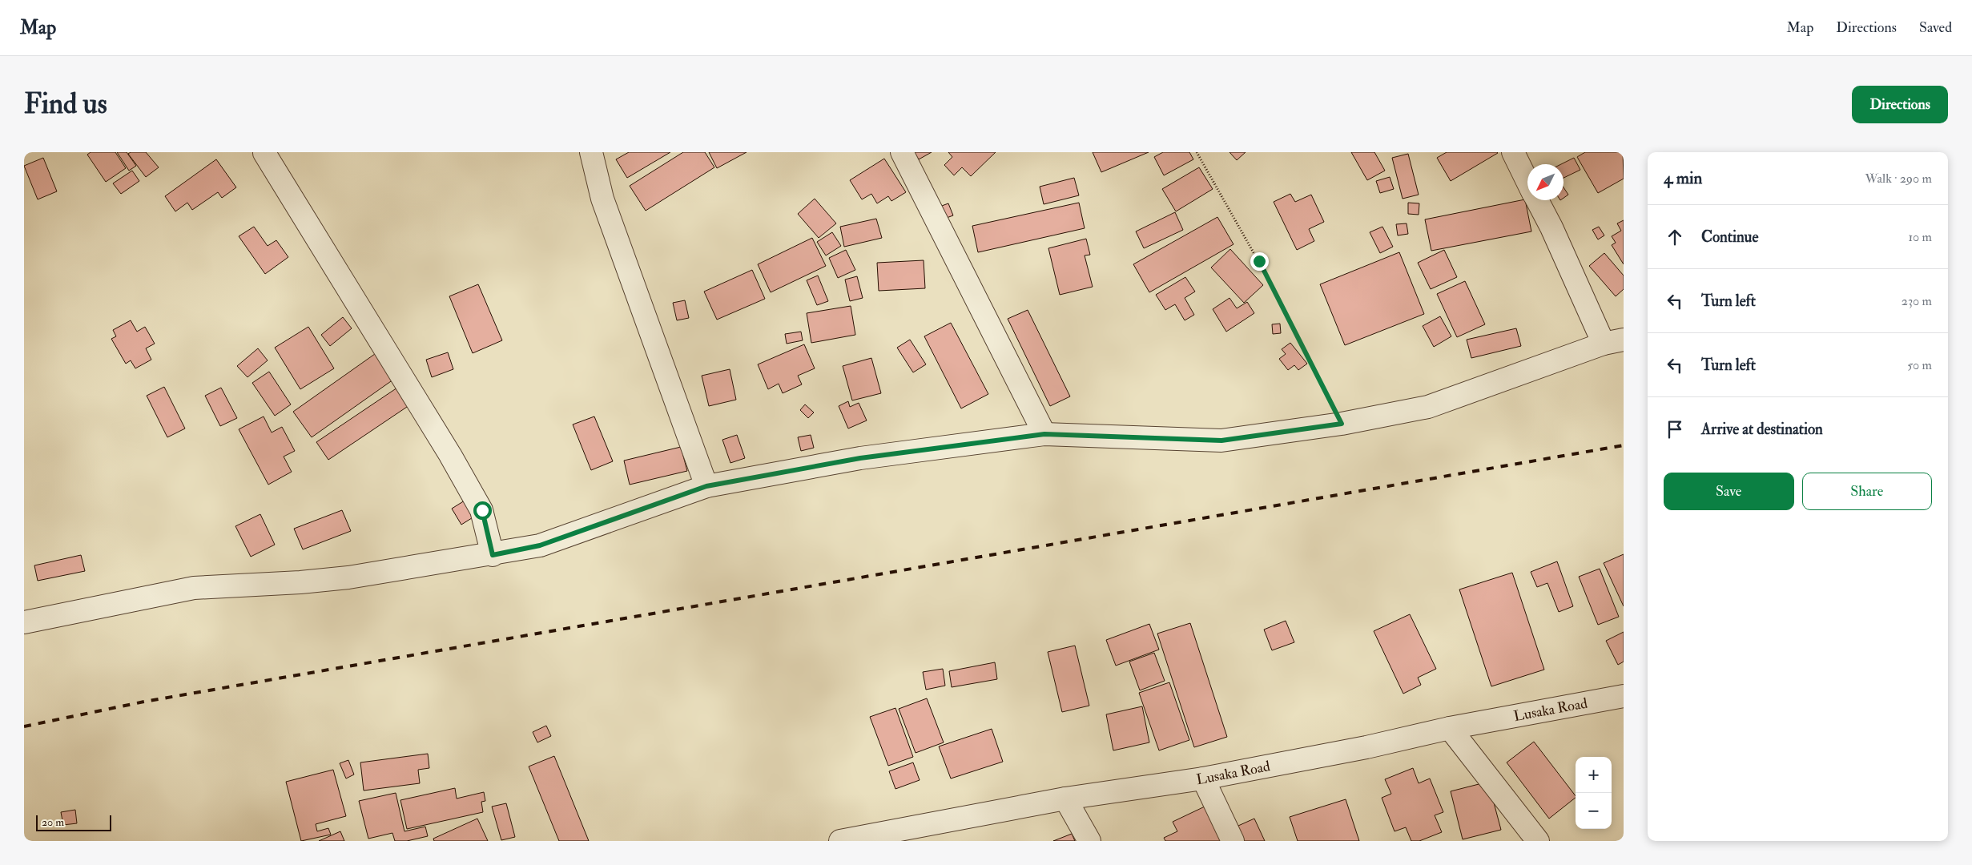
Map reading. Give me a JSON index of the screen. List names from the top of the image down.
{
  "streets": {
    "street": ["Lusaka Road"]
  },
  "scale_bar": "20 m",
  "north": "bottom left",
  "page": {
    "header": "Map",
    "nav": ["Map", "Directions", "Saved"],
    "buttons": [
      "Directions",
      ["Save", "Share"]
    ],
    "title": "Find us",
    "heading": ["4 min", "Walk · 290 m"],
    "list": [
      ["Continue", "10 m"],
      ["Turn left", "230 m"],
      ["Turn left", "50 m"],
      "Arrive at destination"
    ],
    "map_buttons": ["+", "−"],
    "scale": "20 m"
  }
}
